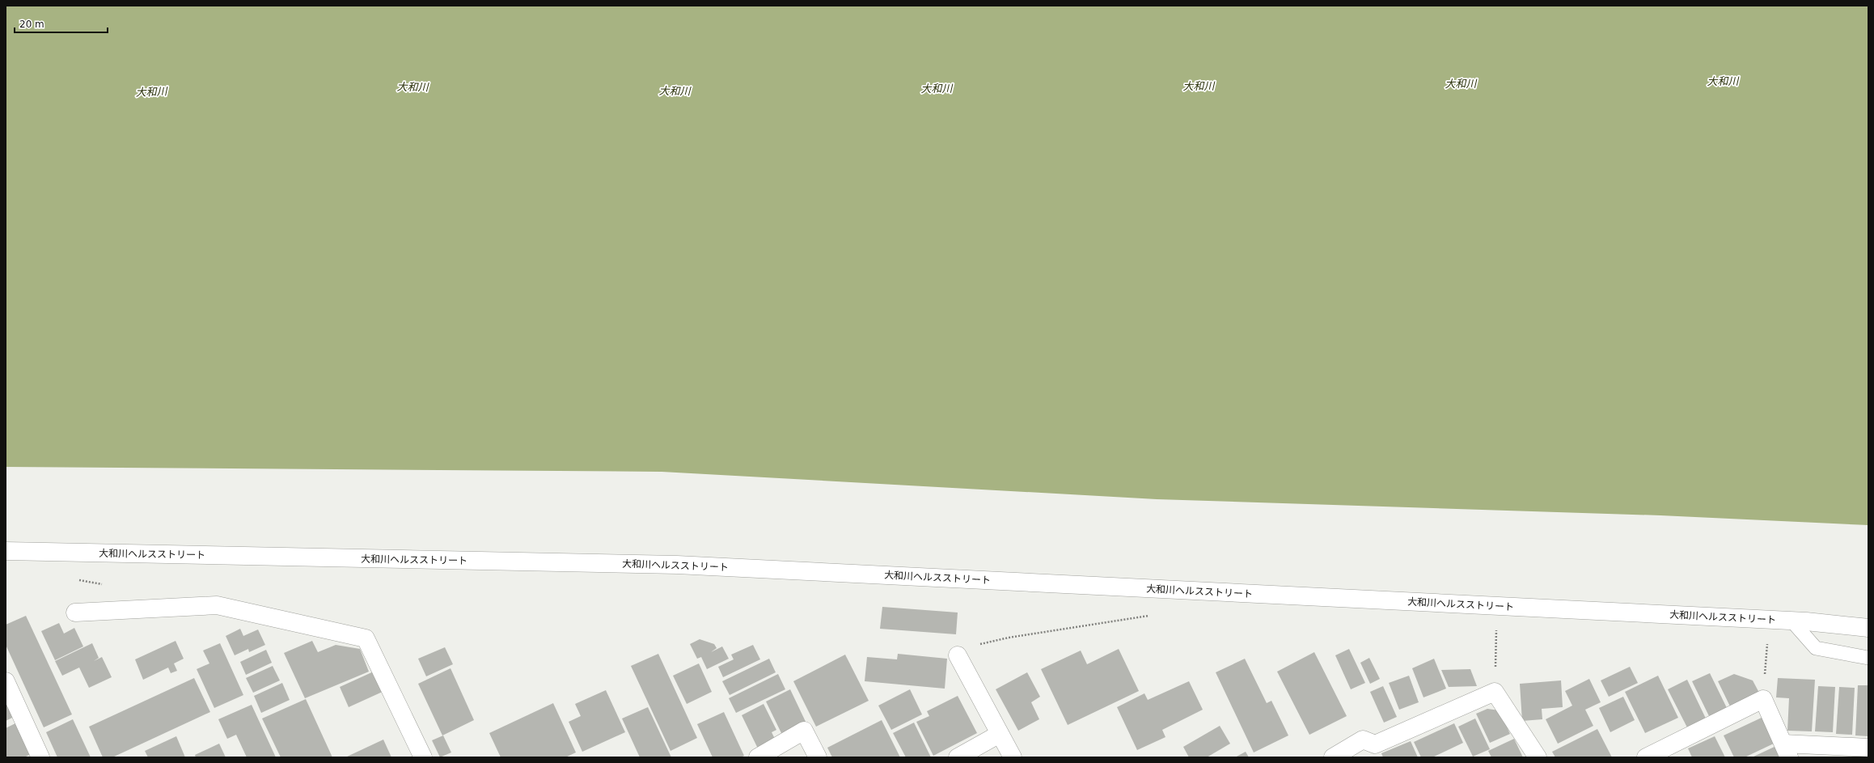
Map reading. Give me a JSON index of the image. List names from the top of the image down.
{
  "streets": {
    "street": ["大和川ヘルスストリート"]
  },
  "water": ["大和川"],
  "scale_bar": "20 m"
}
